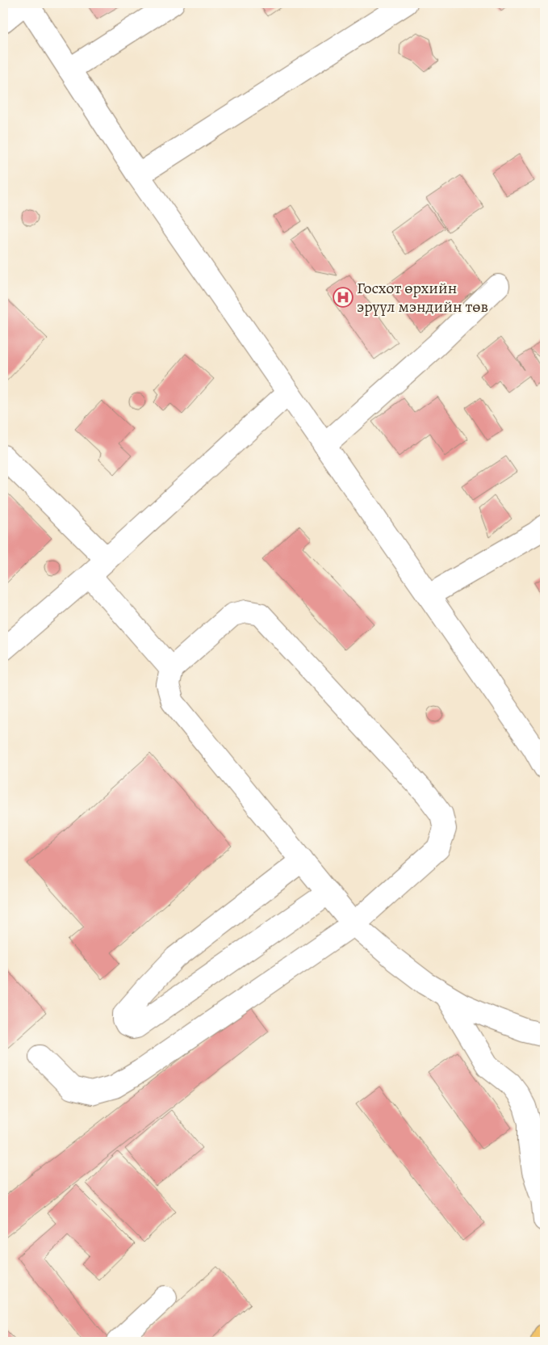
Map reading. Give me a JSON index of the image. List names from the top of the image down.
{
  "places": {
    "hospital": ["Госхот өрхийн эрүүл мэндийн төв"]
  }
}
